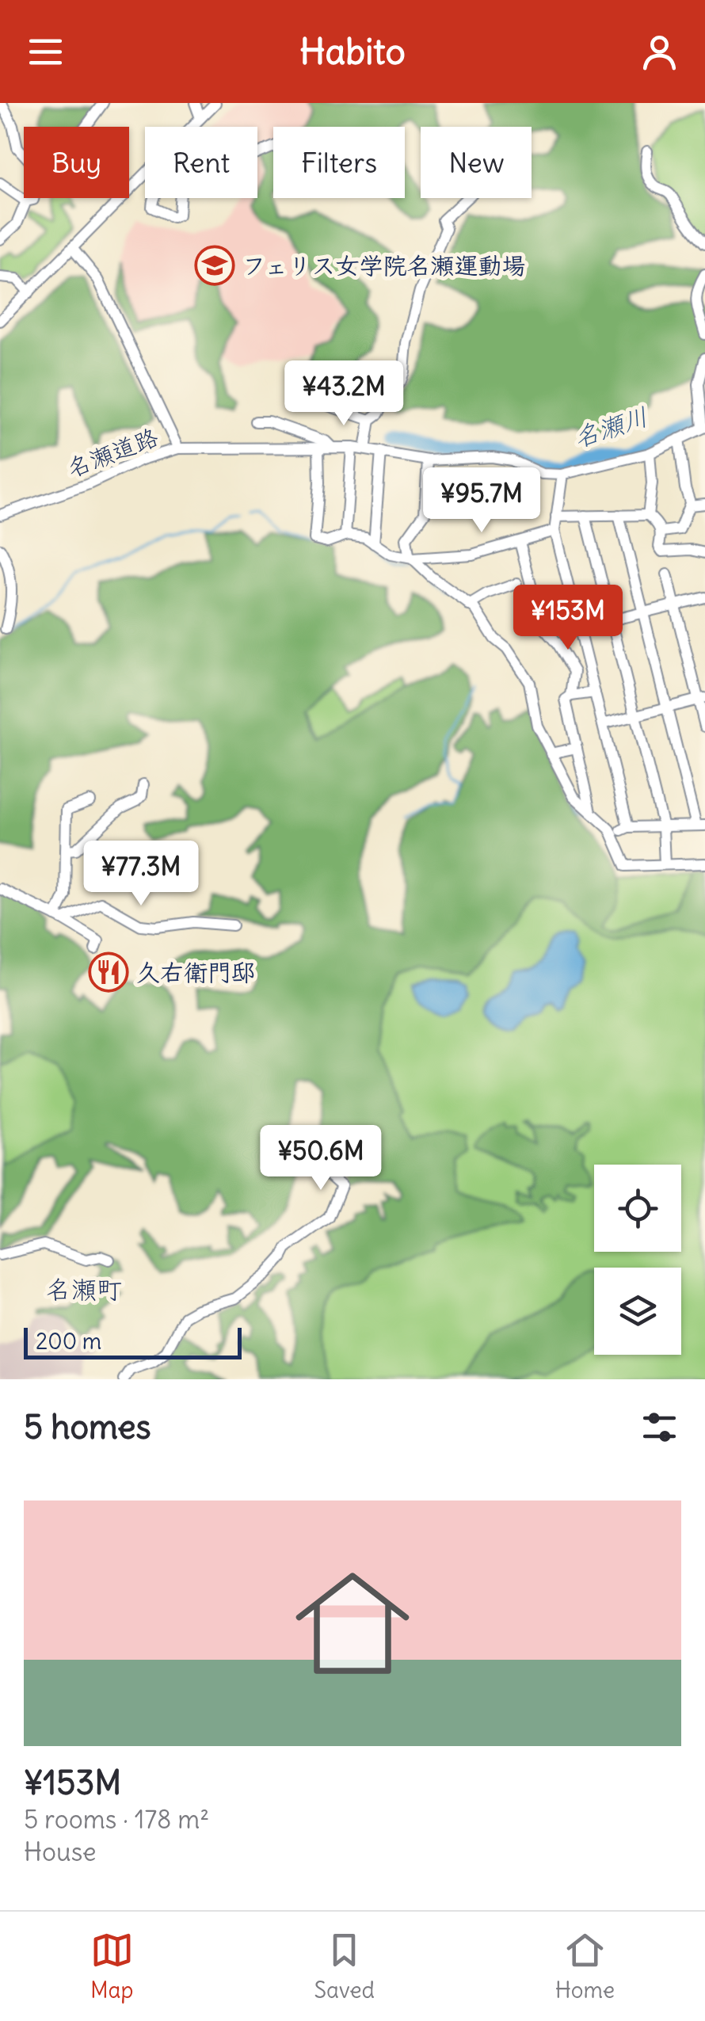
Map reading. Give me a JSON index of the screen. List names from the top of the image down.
{
  "streets": {
    "street": ["名瀬道路"]
  },
  "districts": ["名瀬町"],
  "water": ["名瀬川"],
  "places": {
    "school or university": ["フェリス女学院名瀬運動場"],
    "restaurant": ["久右衛門邸"]
  },
  "scale_bar": "200 m",
  "page": {
    "header": "Habito",
    "chip": [
      "Buy",
      "Rent",
      "Filters",
      "New"
    ],
    "price": [
      "¥43.2M",
      "¥95.7M",
      "¥153M",
      "¥77.3M",
      "¥50.6M"
    ],
    "scale": "200 m",
    "heading": "5 homes",
    "list": [
      {
        "name": "¥153M",
        "note": "5 rooms · 178 m² · House"
      }
    ],
    "tabs": ["Map", "Saved", "Home"]
  }
}
